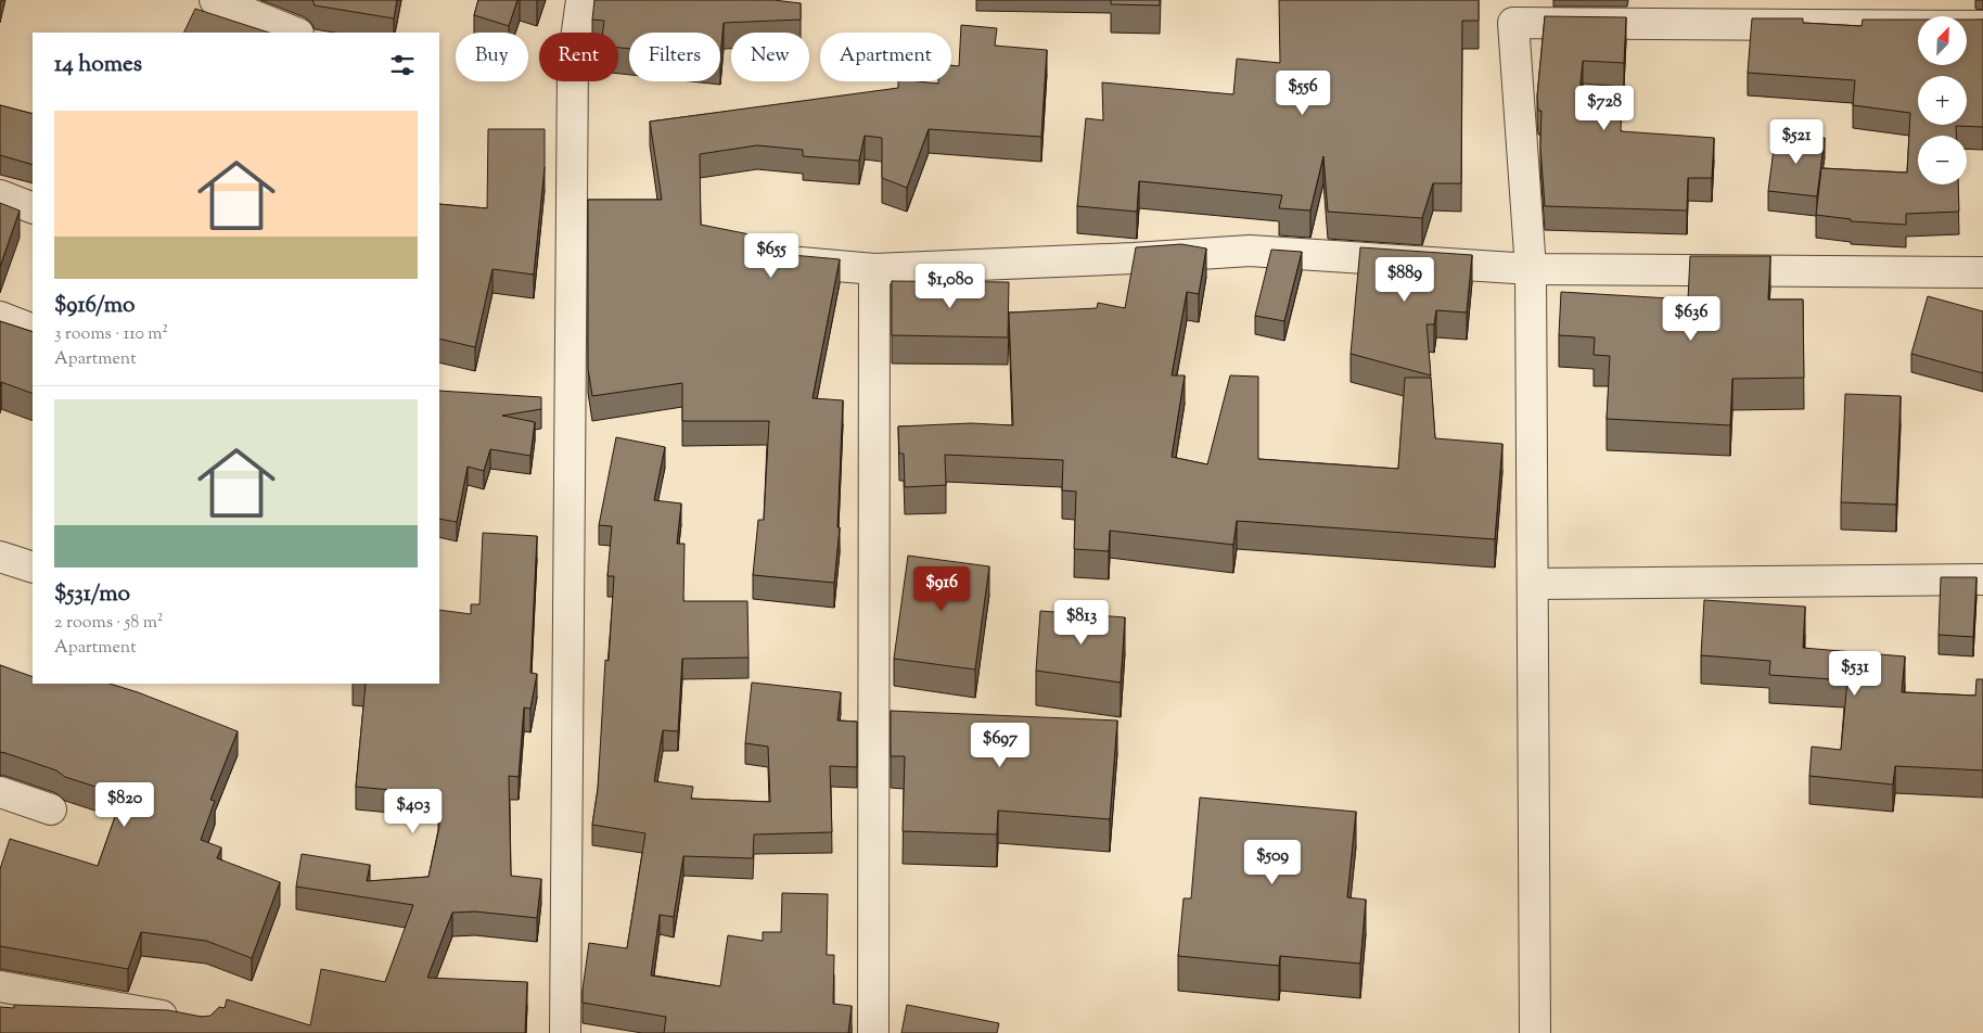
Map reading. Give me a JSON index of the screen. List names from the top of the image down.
{
  "north": "top right",
  "page": {
    "map_buttons": ["+", "−"],
    "chip": [
      "Buy",
      "Rent",
      "Filters",
      "New",
      "Apartment"
    ],
    "heading": "14 homes",
    "price": [
      "$556",
      "$728",
      "$521",
      "$655",
      "$889",
      "$1,080",
      "$636",
      "$916",
      "$813",
      "$531",
      "$697",
      "$820",
      "$403",
      "$509"
    ],
    "list": [
      {
        "name": "$916/mo",
        "note": "3 rooms · 110 m² · Apartment"
      },
      {
        "name": "$531/mo",
        "note": "2 rooms · 58 m² · Apartment"
      }
    ]
  }
}
